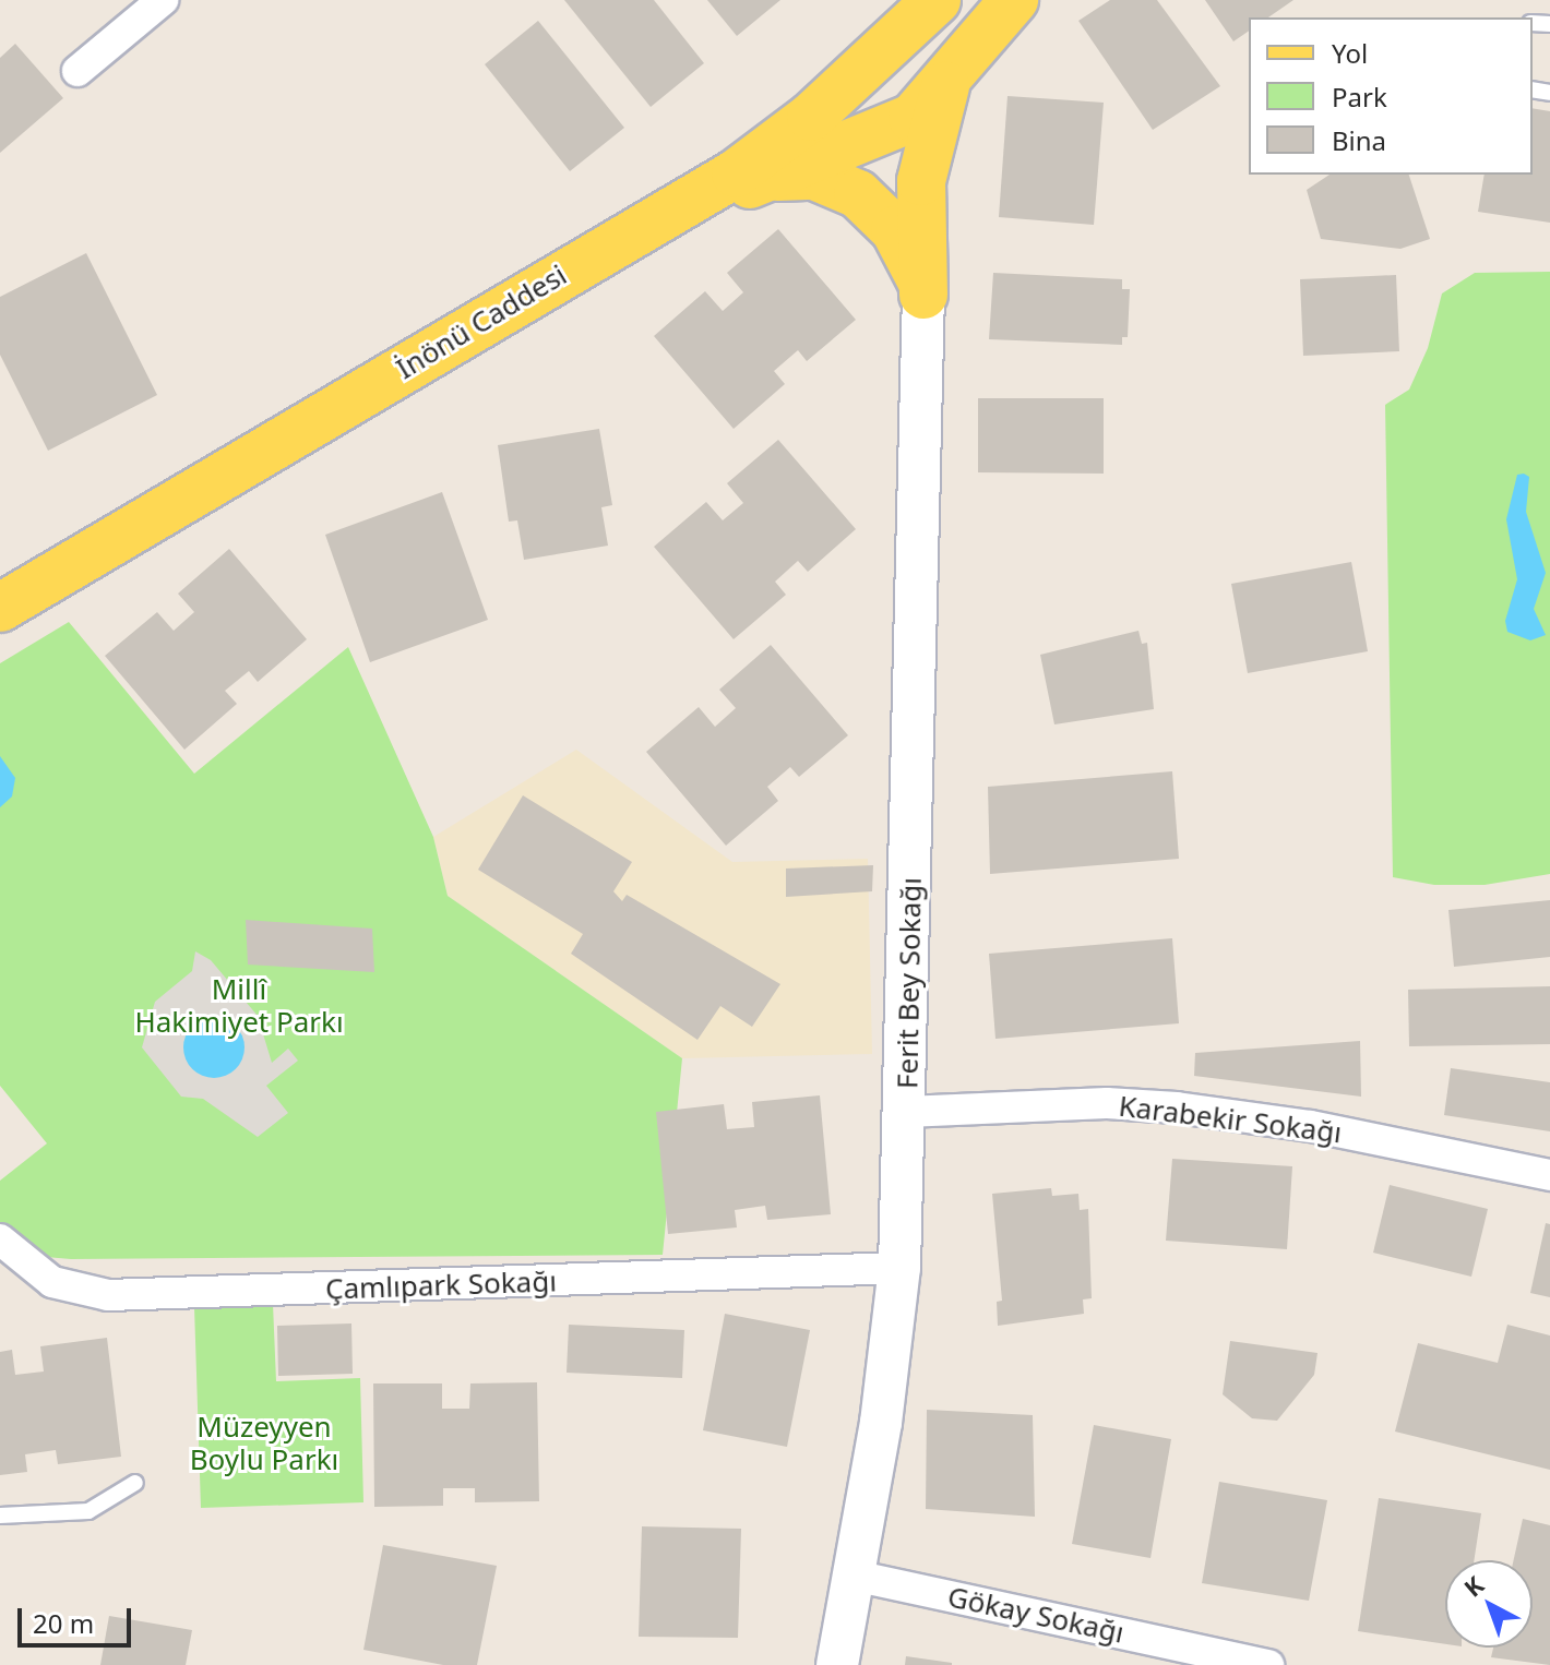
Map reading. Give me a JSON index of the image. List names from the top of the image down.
{
  "streets": {
    "main road": ["İnönü Caddesi"],
    "street": [
      "Ferit Bey Sokağı",
      "Karabekir Sokağı",
      "Çamlıpark Sokağı",
      "Gökay Sokağı"
    ]
  },
  "crossings": [
    ["Ferit Bey Sokağı", "Karabekir Sokağı"],
    ["Ferit Bey Sokağı", "Çamlıpark Sokağı"],
    ["Ferit Bey Sokağı", "Gökay Sokağı"]
  ],
  "parks": ["Millî Hakimiyet Parkı", "Müzeyyen Boylu Parkı"],
  "legend": ["Yol", "Park", "Bina"],
  "scale_bar": "20 m",
  "north": "top left"
}
